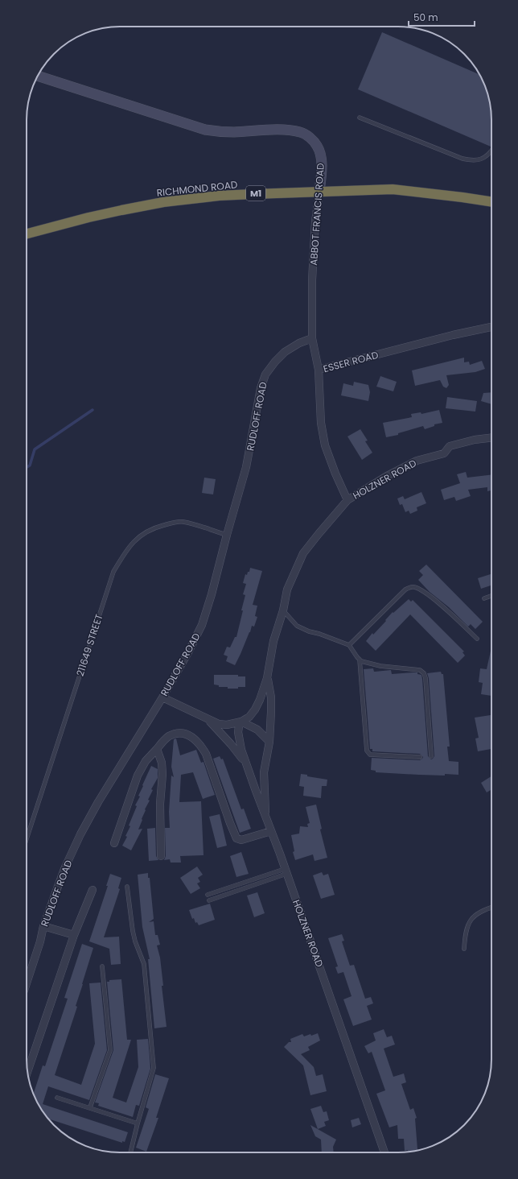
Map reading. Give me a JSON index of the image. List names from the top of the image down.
{
  "streets": {
    "highway": ["RICHMOND ROAD", "M1"],
    "street": [
      "ABBOT FRANCIS ROAD",
      "ESSER ROAD",
      "RUDLOFF ROAD",
      "HOLZNER ROAD"
    ],
    "lane": ["211649 STREET"]
  },
  "crossings": [
    ["RICHMOND ROAD", "ABBOT FRANCIS ROAD"],
    ["ABBOT FRANCIS ROAD", "ESSER ROAD"],
    ["ABBOT FRANCIS ROAD", "RUDLOFF ROAD"],
    ["ESSER ROAD", "HOLZNER ROAD"],
    ["RUDLOFF ROAD", "HOLZNER ROAD"],
    ["RUDLOFF ROAD", "211649 STREET"]
  ],
  "scale_bar": "50 m"
}
